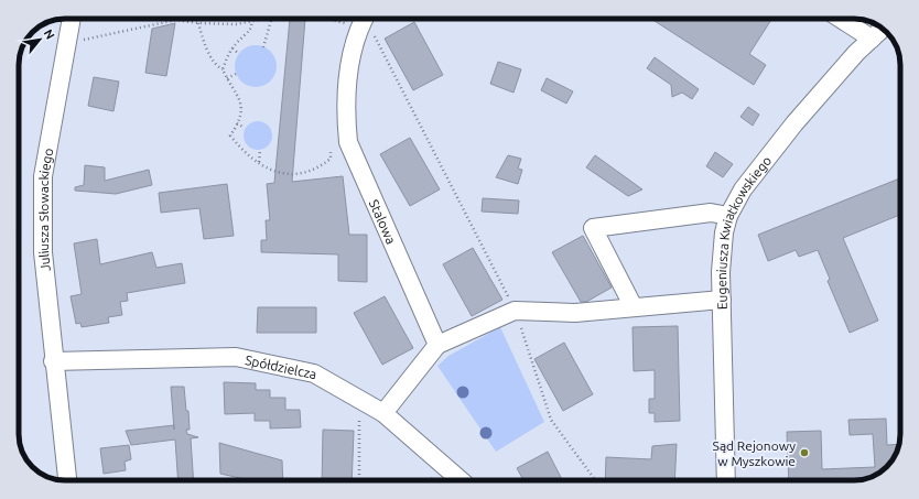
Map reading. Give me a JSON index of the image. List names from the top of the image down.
{
  "streets": {
    "street": [
      "Juliusza Słowackiego",
      "Stalowa",
      "Eugeniusza Kwiatkowskiego",
      "Spółdzielcza"
    ]
  },
  "crossings": [
    ["Juliusza Słowackiego", "Spółdzielcza"]
  ],
  "places": ["Sąd Rejonowy w Myszkowie"],
  "north": "top right"
}
